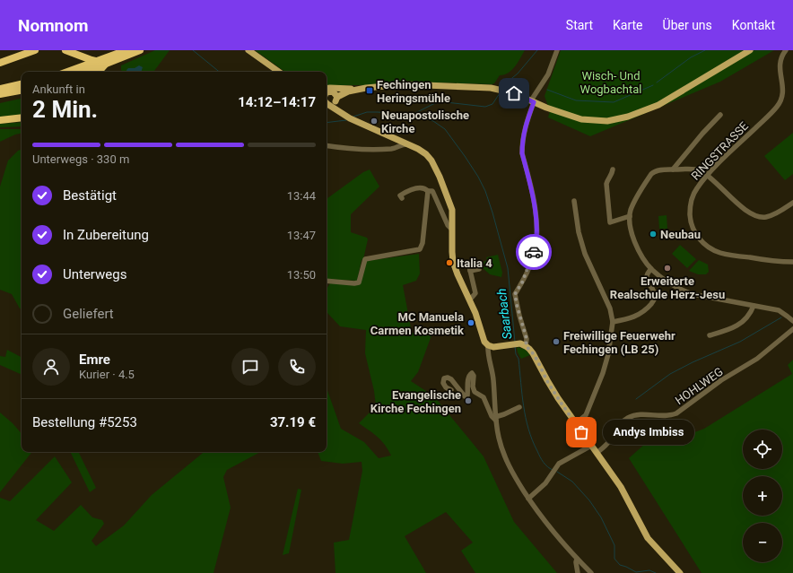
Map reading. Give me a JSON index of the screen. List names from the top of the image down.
{
  "streets": {
    "street": ["RINGSTRASSE", "HOHLWEG"]
  },
  "water": ["Saarbach"],
  "parks": ["Wisch- Und Wogbachtal"],
  "places": {
    "transit": ["Fechingen Heringsmühle"],
    "other": [
      "Neuapostolische Kirche",
      "Neubau",
      "Italia 4",
      "Erweiterte Realschule Herz-Jesu",
      "MC Manuela Carmen Kosmetik",
      "Freiwillige Feuerwehr Fechingen (LB 25)",
      "Evangelische Kirche Fechingen",
      "Andys Imbiss"
    ]
  },
  "page": {
    "header": "Nomnom",
    "nav": [
      "Start",
      "Karte",
      "Über uns",
      "Kontakt"
    ],
    "heading": ["2 Min.", "Ankunft in", "14:12–14:17"],
    "panel": [
      "Emre",
      "Kurier · 4.5",
      "Bestellung #5253",
      "37.19 €"
    ],
    "bar": "Unterwegs · 330 m",
    "list": [
      ["Bestätigt", "13:44"],
      ["In Zubereitung", "13:47"],
      ["Unterwegs", "13:50"],
      "Geliefert"
    ],
    "bubble": "Andys Imbiss",
    "map_buttons": ["+", "−"]
  }
}
